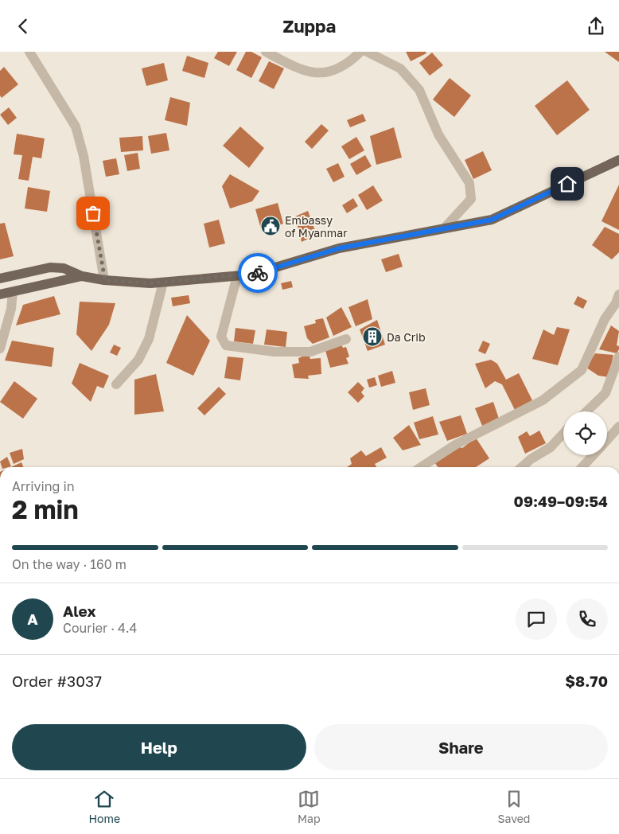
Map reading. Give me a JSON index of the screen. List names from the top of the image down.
{
  "places": {
    "public building": ["Embassy of Myanmar"],
    "building": ["Da Crib"]
  },
  "page": {
    "header": "Zuppa",
    "heading": ["2 min", "Arriving in", "09:49–09:54"],
    "panel": [
      "Alex",
      "Courier · 4.4",
      "Order #3037",
      "$8.70"
    ],
    "bar": "On the way · 160 m",
    "round": "A",
    "buttons": ["Help", "Share"],
    "tabs": ["Home", "Map", "Saved"]
  }
}
